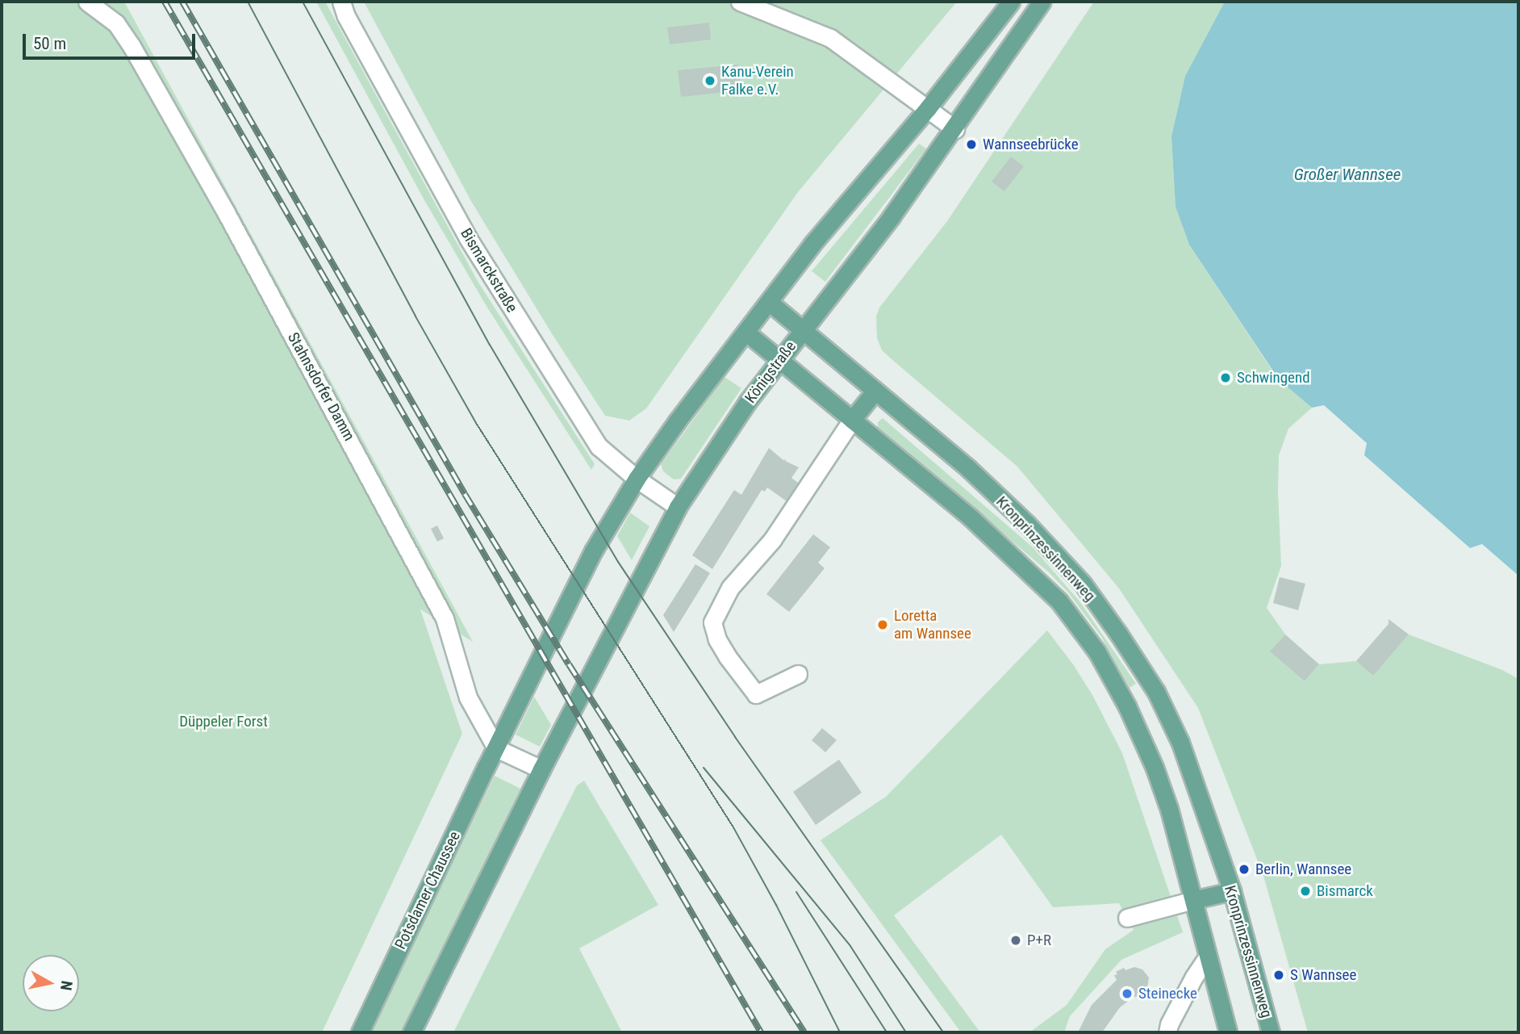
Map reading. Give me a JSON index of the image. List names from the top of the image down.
{
  "streets": {
    "main road": ["Königstraße", "Kronprinzessinnenweg", "Potsdamer Chaussee"],
    "street": ["Bismarckstraße", "Stahnsdorfer Damm"]
  },
  "crossings": [
    ["Bismarckstraße", "Königstraße"],
    ["Königstraße", "Kronprinzessinnenweg"],
    ["Stahnsdorfer Damm", "Potsdamer Chaussee"]
  ],
  "water": ["Großer Wannsee"],
  "parks": ["Düppeler Forst"],
  "places": [
    "Kanu-Verein Falke e.V.",
    "Wannseebrücke",
    "Schwingend",
    "Loretta am Wannsee",
    "Berlin, Wannsee",
    "Bismarck",
    "P+R",
    "S Wannsee",
    "Steinecke"
  ],
  "scale_bar": "50 m",
  "north": "right"
}
